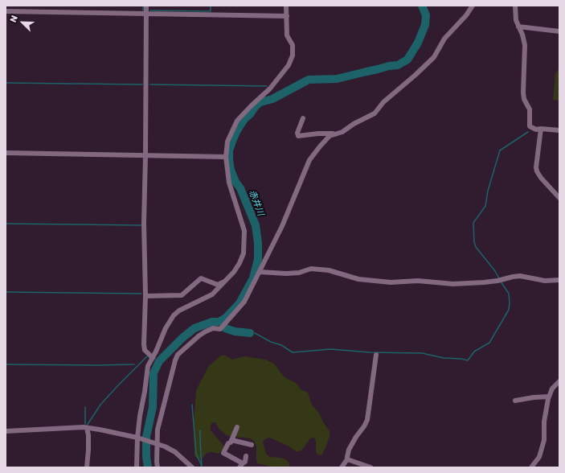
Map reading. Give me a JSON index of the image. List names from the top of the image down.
{
  "water": ["赤井川"],
  "north": "top left"
}
